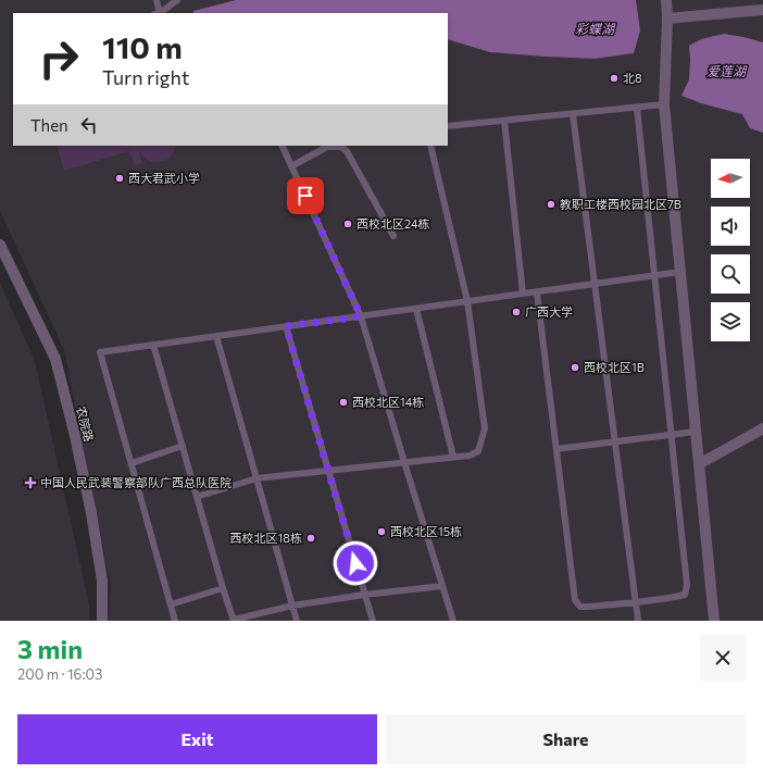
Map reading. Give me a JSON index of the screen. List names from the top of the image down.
{
  "streets": {
    "street": ["农院路"]
  },
  "water": ["彩蝶湖", "爱莲湖"],
  "places": {
    "other": [
      "北8",
      "西大君武小学",
      "教职工楼西校园北区7B",
      "西校北区24栋",
      "广西大学",
      "西校北区1B",
      "西校北区14栋",
      "西校北区15栋",
      "西校北区18栋"
    ],
    "health": ["中国人民武装警察部队广西总队医院"]
  },
  "north": "left",
  "page": {
    "turn": ["110 m", "Turn right"],
    "then": "Then",
    "heading": ["3 min", "200 m · 16:03"],
    "buttons": ["Exit", "Share"]
  }
}
